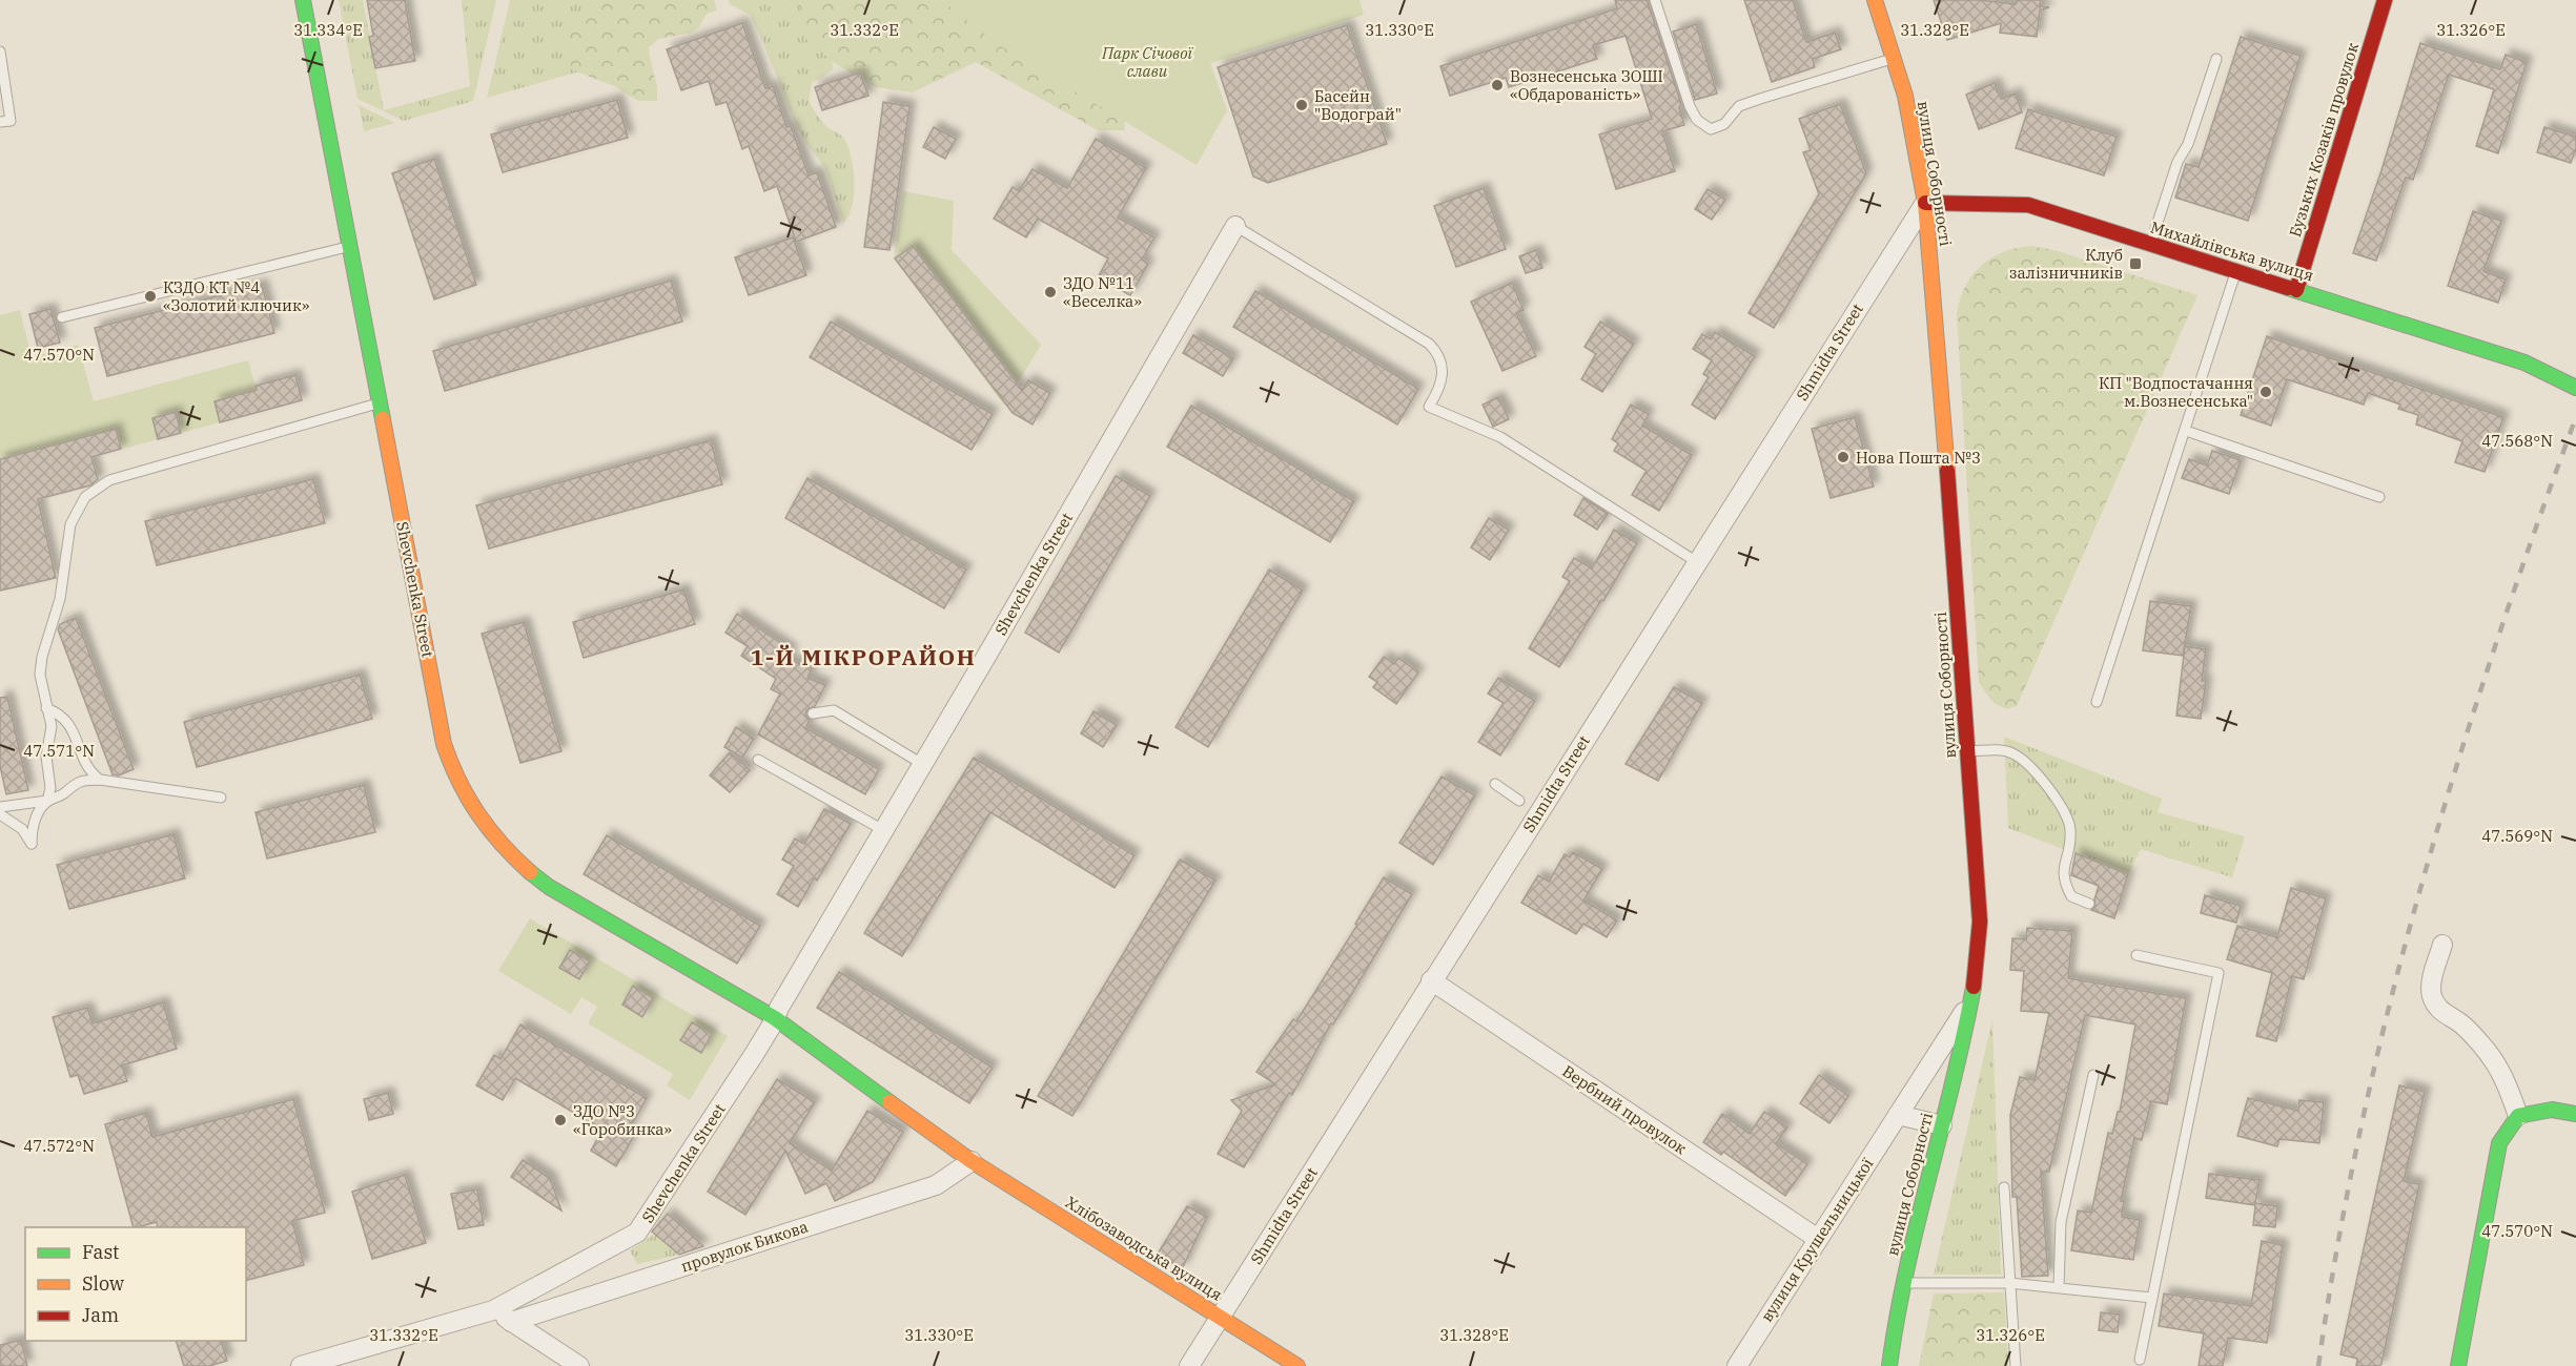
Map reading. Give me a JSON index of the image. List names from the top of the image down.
{
  "streets": {
    "main road": [
      "Бузьких Козаків провулок",
      "вулиця Соборності",
      "Михайлівська вулиця",
      "Shevchenka Street",
      "Хлібозаводська вулиця"
    ],
    "street": [
      "Shmidta Street",
      "Вербний провулок",
      "вулиця Крушельницької",
      "провулок Бикова"
    ]
  },
  "crossings": [
    ["Бузьких Козаків провулок", "Михайлівська вулиця"],
    ["вулиця Соборності", "Михайлівська вулиця"],
    ["вулиця Соборності", "Shmidta Street"],
    ["вулиця Соборності", "вулиця Крушельницької"],
    ["Михайлівська вулиця", "Shmidta Street"],
    ["Shmidta Street", "Вербний провулок"],
    ["Shmidta Street", "Хлібозаводська вулиця"],
    ["Shevchenka Street", "провулок Бикова"],
    ["Shevchenka Street", "Хлібозаводська вулиця"],
    ["Вербний провулок", "вулиця Крушельницької"],
    ["провулок Бикова", "Хлібозаводська вулиця"]
  ],
  "districts": ["1-Й МІКРОРАЙОН"],
  "parks": ["Парк Січової слави"],
  "places": {
    "other": [
      "Вознесенська ЗОШІ «Обдарованість»",
      "Басейн \"Водограй\"",
      "ЗДО №11 «Веселка»",
      "КЗДО КТ №4 «Золотий ключик»",
      "КП \"Водпостачання м.Вознесенська\"",
      "Нова Пошта №3",
      "ЗДО №3 «Горобинка»"
    ],
    "transit": ["Клуб залізничників"]
  },
  "legend": ["Fast", "Slow", "Jam"],
  "coordinates": [
    "31.332°E",
    "31.330°E",
    "31.328°E",
    "31.326°E",
    "31.334°E",
    "47.570°N",
    "47.568°N",
    "47.571°N",
    "47.569°N",
    "47.572°N"
  ]
}
